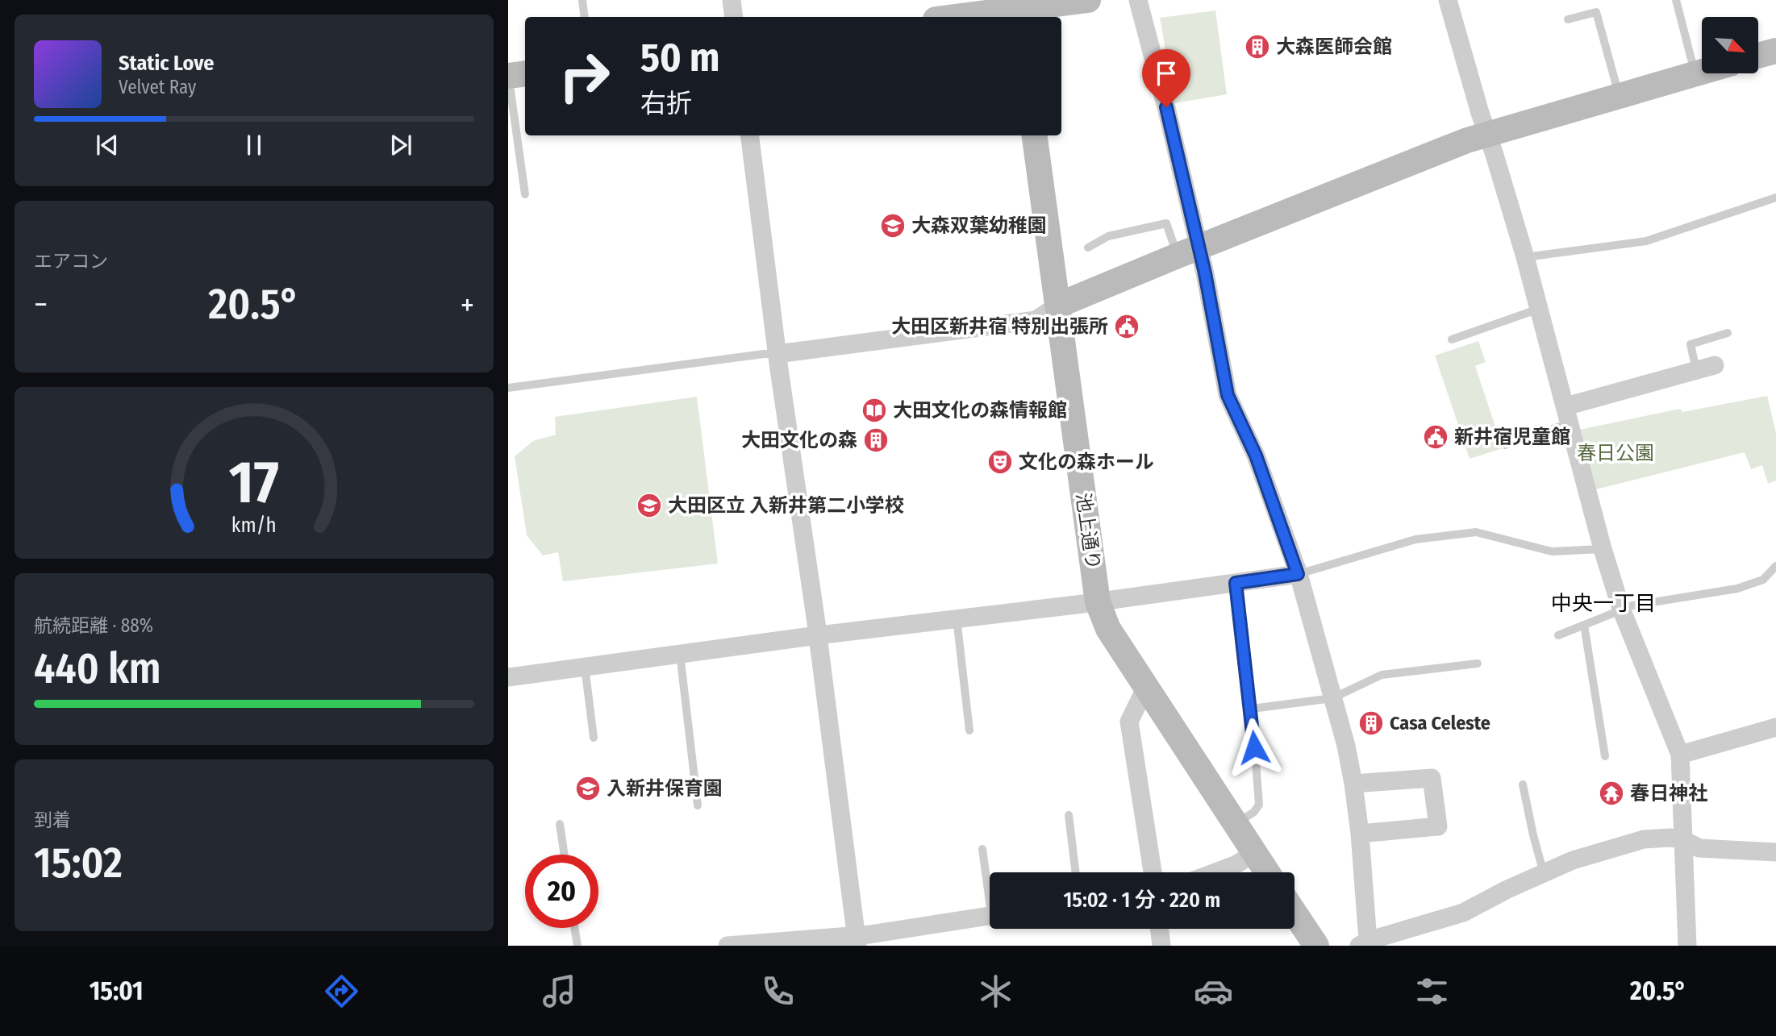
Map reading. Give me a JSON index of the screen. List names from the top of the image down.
{
  "streets": {
    "street": ["池上通り"]
  },
  "districts": ["中央一丁目"],
  "parks": ["春日公園"],
  "places": {
    "building": ["大森医師会館", "大田文化の森", "Casa Celeste"],
    "school or university": ["大森双葉幼稚園", "大田区立 入新井第二小学校", "入新井保育園"],
    "public building": ["大田区新井宿 特別出張所", "新井宿児童館"],
    "library": ["大田文化の森情報館"],
    "theatre": ["文化の森ホール"],
    "temple": ["春日神社"]
  },
  "north": "bottom right",
  "page": {
    "turn": ["50 m", "右折"],
    "song": ["Static Love", "Velvet Ray"],
    "tile": [
      "エアコン",
      ["航続距離 · 88%", "440 km"],
      ["到着", "15:02"]
    ],
    "heat": ["−", "20.5°", "+"],
    "limit": "20",
    "trip": "15:02 · 1 分 · 220 m",
    "tabs": ["15:01", "20.5°"],
    "gauge": ["17", "km/h"]
  }
}
